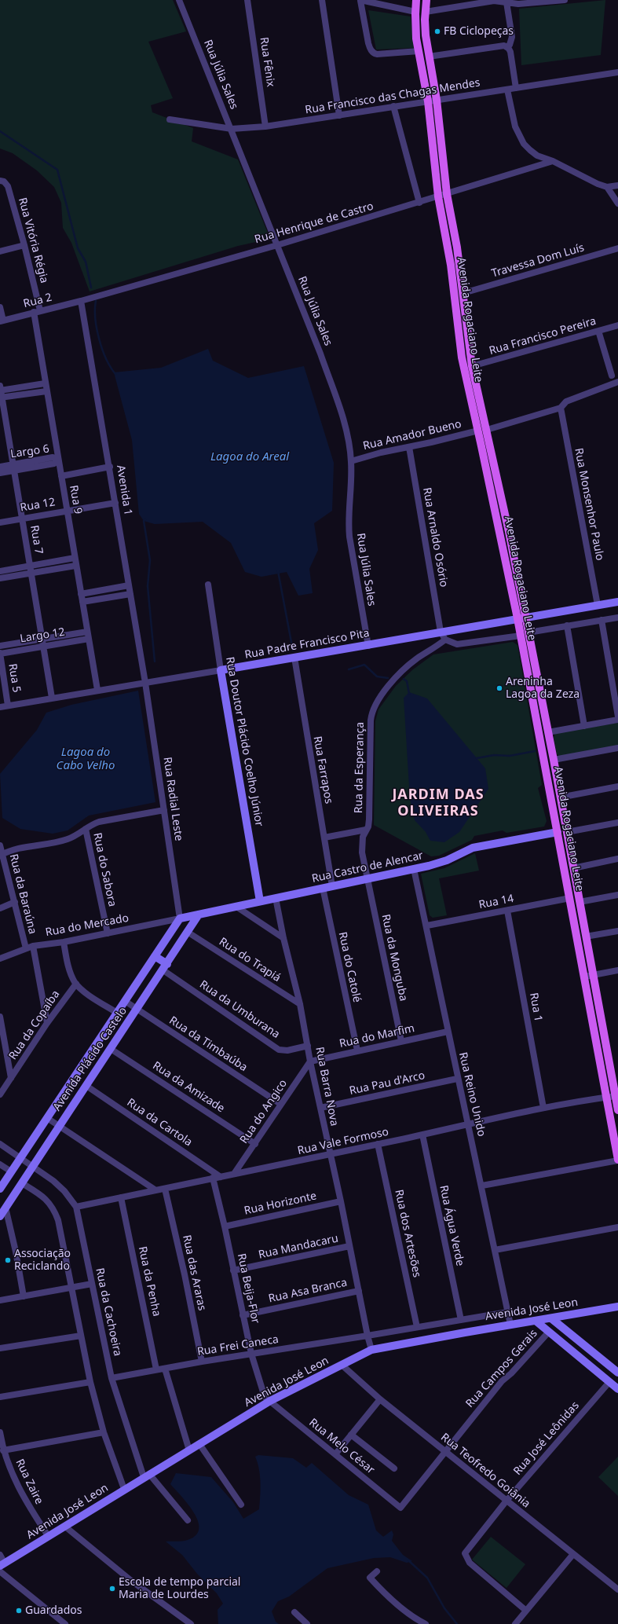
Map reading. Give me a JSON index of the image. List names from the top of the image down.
{
  "streets": {
    "main road": ["Avenida Rogaciano Leite"],
    "street": [
      "Rua Fênix",
      "Rua Júlia Sales",
      "Rua Francisco das Chagas Mendes",
      "Rua Henrique de Castro",
      "Rua Vitória Régia",
      "Travessa Dom Luís",
      "Rua 2",
      "Rua Francisco Pereira",
      "Rua Amador Bueno",
      "Largo 6",
      "Avenida 1",
      "Rua 9",
      "Rua Monsenhor Paulo",
      "Rua 12",
      "Rua Arnaldo Osório",
      "Rua 7",
      "Largo 12",
      "Rua Padre Francisco Pita",
      "Rua 5",
      "Rua Doutor Plácido Coelho Júnior",
      "Rua da Esperança",
      "Rua Farrapos",
      "Rua Radial Leste",
      "Rua Castro de Alencar",
      "Rua do Sabora",
      "Rua da Baraúna",
      "Rua 14",
      "Rua do Mercado",
      "Rua da Monguba",
      "Rua do Trapiá",
      "Rua do Catolé",
      "Rua 1",
      "Rua da Umburana",
      "Rua da Copaíba",
      "Rua do Marfim",
      "Rua da Timbaúba",
      "Avenida Plácido Castelo",
      "Rua Pau d'Arco",
      "Rua Barra Nova",
      "Rua da Amizade",
      "Rua Reino Unido",
      "Rua do Angico",
      "Rua da Cartola",
      "Rua Vale Formoso",
      "Rua Horizonte",
      "Rua Água Verde",
      "Rua dos Artesões",
      "Rua Mandacaru",
      "Rua das Araras",
      "Rua da Penha",
      "Rua Beija-Flor",
      "Rua Asa Branca",
      "Avenida José Leon",
      "Rua da Cachoeira",
      "Rua Frei Caneca",
      "Rua Campos Gerais",
      "Rua José Leônidas",
      "Rua Melo César",
      "Rua Teofredo Goiânia",
      "Rua Zaire"
    ]
  },
  "crossings": [
    ["Rua Fênix", "Rua Francisco das Chagas Mendes"],
    ["Rua Júlia Sales", "Rua Francisco das Chagas Mendes"],
    ["Rua Júlia Sales", "Rua Henrique de Castro"],
    ["Rua Júlia Sales", "Rua Amador Bueno"],
    ["Rua Júlia Sales", "Rua Padre Francisco Pita"],
    ["Rua Francisco das Chagas Mendes", "Avenida Rogaciano Leite"],
    ["Rua Henrique de Castro", "Rua 2"],
    ["Rua Henrique de Castro", "Avenida Rogaciano Leite"],
    ["Rua Henrique de Castro", "Avenida 1"],
    ["Rua Vitória Régia", "Rua 2"],
    ["Travessa Dom Luís", "Avenida Rogaciano Leite"],
    ["Rua 2", "Avenida 1"],
    ["Rua 2", "Rua 9"],
    ["Avenida Rogaciano Leite", "Rua Francisco Pereira"],
    ["Avenida Rogaciano Leite", "Rua Amador Bueno"],
    ["Avenida Rogaciano Leite", "Rua Padre Francisco Pita"],
    ["Avenida Rogaciano Leite", "Rua Castro de Alencar"],
    ["Avenida Rogaciano Leite", "Rua 14"],
    ["Avenida Rogaciano Leite", "Rua Vale Formoso"],
    ["Rua Amador Bueno", "Rua Arnaldo Osório"],
    ["Largo 6", "Rua 9"],
    ["Largo 6", "Rua 7"],
    ["Avenida 1", "Rua 12"],
    ["Avenida 1", "Rua Padre Francisco Pita"],
    ["Avenida 1", "Rua Radial Leste"],
    ["Rua 9", "Rua 12"],
    ["Rua 9", "Largo 12"],
    ["Rua 9", "Rua Padre Francisco Pita"],
    ["Rua Monsenhor Paulo", "Rua Padre Francisco Pita"],
    ["Rua 12", "Rua 7"],
    ["Rua Arnaldo Osório", "Rua Padre Francisco Pita"],
    ["Rua 7", "Largo 12"],
    ["Rua 7", "Rua Padre Francisco Pita"],
    ["Largo 12", "Rua 5"],
    ["Rua Padre Francisco Pita", "Rua 5"],
    ["Rua Padre Francisco Pita", "Rua Doutor Plácido Coelho Júnior"],
    ["Rua Padre Francisco Pita", "Rua Farrapos"],
    ["Rua Padre Francisco Pita", "Rua Radial Leste"],
    ["Rua Doutor Plácido Coelho Júnior", "Rua Castro de Alencar"],
    ["Rua da Esperança", "Rua Castro de Alencar"],
    ["Rua da Esperança", "Rua da Monguba"],
    ["Rua Farrapos", "Rua Castro de Alencar"],
    ["Rua Radial Leste", "Rua Castro de Alencar"],
    ["Rua Radial Leste", "Rua do Mercado"],
    ["Rua Radial Leste", "Avenida Plácido Castelo"],
    ["Rua Castro de Alencar", "Rua do Mercado"],
    ["Rua Castro de Alencar", "Rua da Monguba"],
    ["Rua Castro de Alencar", "Rua do Catolé"],
    ["Rua Castro de Alencar", "Avenida Plácido Castelo"],
    ["Rua Castro de Alencar", "Rua Barra Nova"],
    ["Rua Castro de Alencar", "Rua Reino Unido"],
    ["Rua do Sabora", "Rua do Mercado"],
    ["Rua da Baraúna", "Rua do Mercado"],
    ["Rua da Baraúna", "Rua da Copaíba"],
    ["Rua 14", "Rua 1"],
    ["Rua 14", "Rua Reino Unido"],
    ["Rua do Mercado", "Avenida Plácido Castelo"],
    ["Rua da Monguba", "Rua do Marfim"],
    ["Rua do Trapiá", "Avenida Plácido Castelo"],
    ["Rua do Trapiá", "Rua Barra Nova"],
    ["Rua do Catolé", "Rua do Marfim"],
    ["Rua 1", "Rua Vale Formoso"],
    ["Rua da Umburana", "Avenida Plácido Castelo"],
    ["Rua da Umburana", "Rua Barra Nova"],
    ["Rua do Marfim", "Rua Barra Nova"],
    ["Rua do Marfim", "Rua Reino Unido"],
    ["Rua do Marfim", "Rua do Angico"],
    ["Rua da Timbaúba", "Avenida Plácido Castelo"],
    ["Rua da Timbaúba", "Rua do Angico"],
    ["Avenida Plácido Castelo", "Rua da Amizade"],
    ["Avenida Plácido Castelo", "Rua da Cartola"],
    ["Avenida Plácido Castelo", "Rua da Cachoeira"],
    ["Rua Pau d'Arco", "Rua Barra Nova"],
    ["Rua Pau d'Arco", "Rua Reino Unido"],
    ["Rua Barra Nova", "Rua do Angico"],
    ["Rua Barra Nova", "Rua Vale Formoso"],
    ["Rua Barra Nova", "Rua Horizonte"],
    ["Rua Barra Nova", "Rua Mandacaru"],
    ["Rua Barra Nova", "Rua Asa Branca"],
    ["Rua Barra Nova", "Rua Frei Caneca"],
    ["Rua da Amizade", "Rua do Angico"],
    ["Rua Reino Unido", "Rua Vale Formoso"],
    ["Rua Reino Unido", "Avenida José Leon"],
    ["Rua Reino Unido", "Rua Frei Caneca"],
    ["Rua do Angico", "Rua Vale Formoso"],
    ["Rua da Cartola", "Rua Vale Formoso"],
    ["Rua Vale Formoso", "Rua Água Verde"],
    ["Rua Vale Formoso", "Rua dos Artesões"],
    ["Rua Vale Formoso", "Rua das Araras"],
    ["Rua Vale Formoso", "Rua da Penha"],
    ["Rua Vale Formoso", "Rua Beija-Flor"],
    ["Rua Vale Formoso", "Rua da Cachoeira"],
    ["Rua Horizonte", "Rua Beija-Flor"],
    ["Rua Água Verde", "Rua Frei Caneca"],
    ["Rua dos Artesões", "Rua Frei Caneca"],
    ["Rua Mandacaru", "Rua Beija-Flor"],
    ["Rua das Araras", "Rua Frei Caneca"],
    ["Rua da Penha", "Rua Frei Caneca"],
    ["Rua Beija-Flor", "Rua Asa Branca"],
    ["Rua Beija-Flor", "Avenida José Leon"],
    ["Rua Beija-Flor", "Rua Frei Caneca"],
    ["Rua Beija-Flor", "Rua Melo César"],
    ["Avenida José Leon", "Rua da Cachoeira"],
    ["Avenida José Leon", "Rua Melo César"],
    ["Avenida José Leon", "Rua Teofredo Goiânia"],
    ["Avenida José Leon", "Rua Zaire"],
    ["Rua da Cachoeira", "Rua Frei Caneca"],
    ["Rua Campos Gerais", "Rua Melo César"],
    ["Rua Campos Gerais", "Rua Teofredo Goiânia"],
    ["Rua José Leônidas", "Rua Teofredo Goiânia"]
  ],
  "districts": ["JARDIM DAS OLIVEIRAS"],
  "water": ["Lagoa do Areal", "Lagoa do Cabo Velho"],
  "places": [
    "FB Ciclopeças",
    "Areninha Lagoa da Zeza",
    "Associação Reciclando",
    "Escola de tempo parcial Maria de Lourdes",
    "Guardados"
  ]
}
